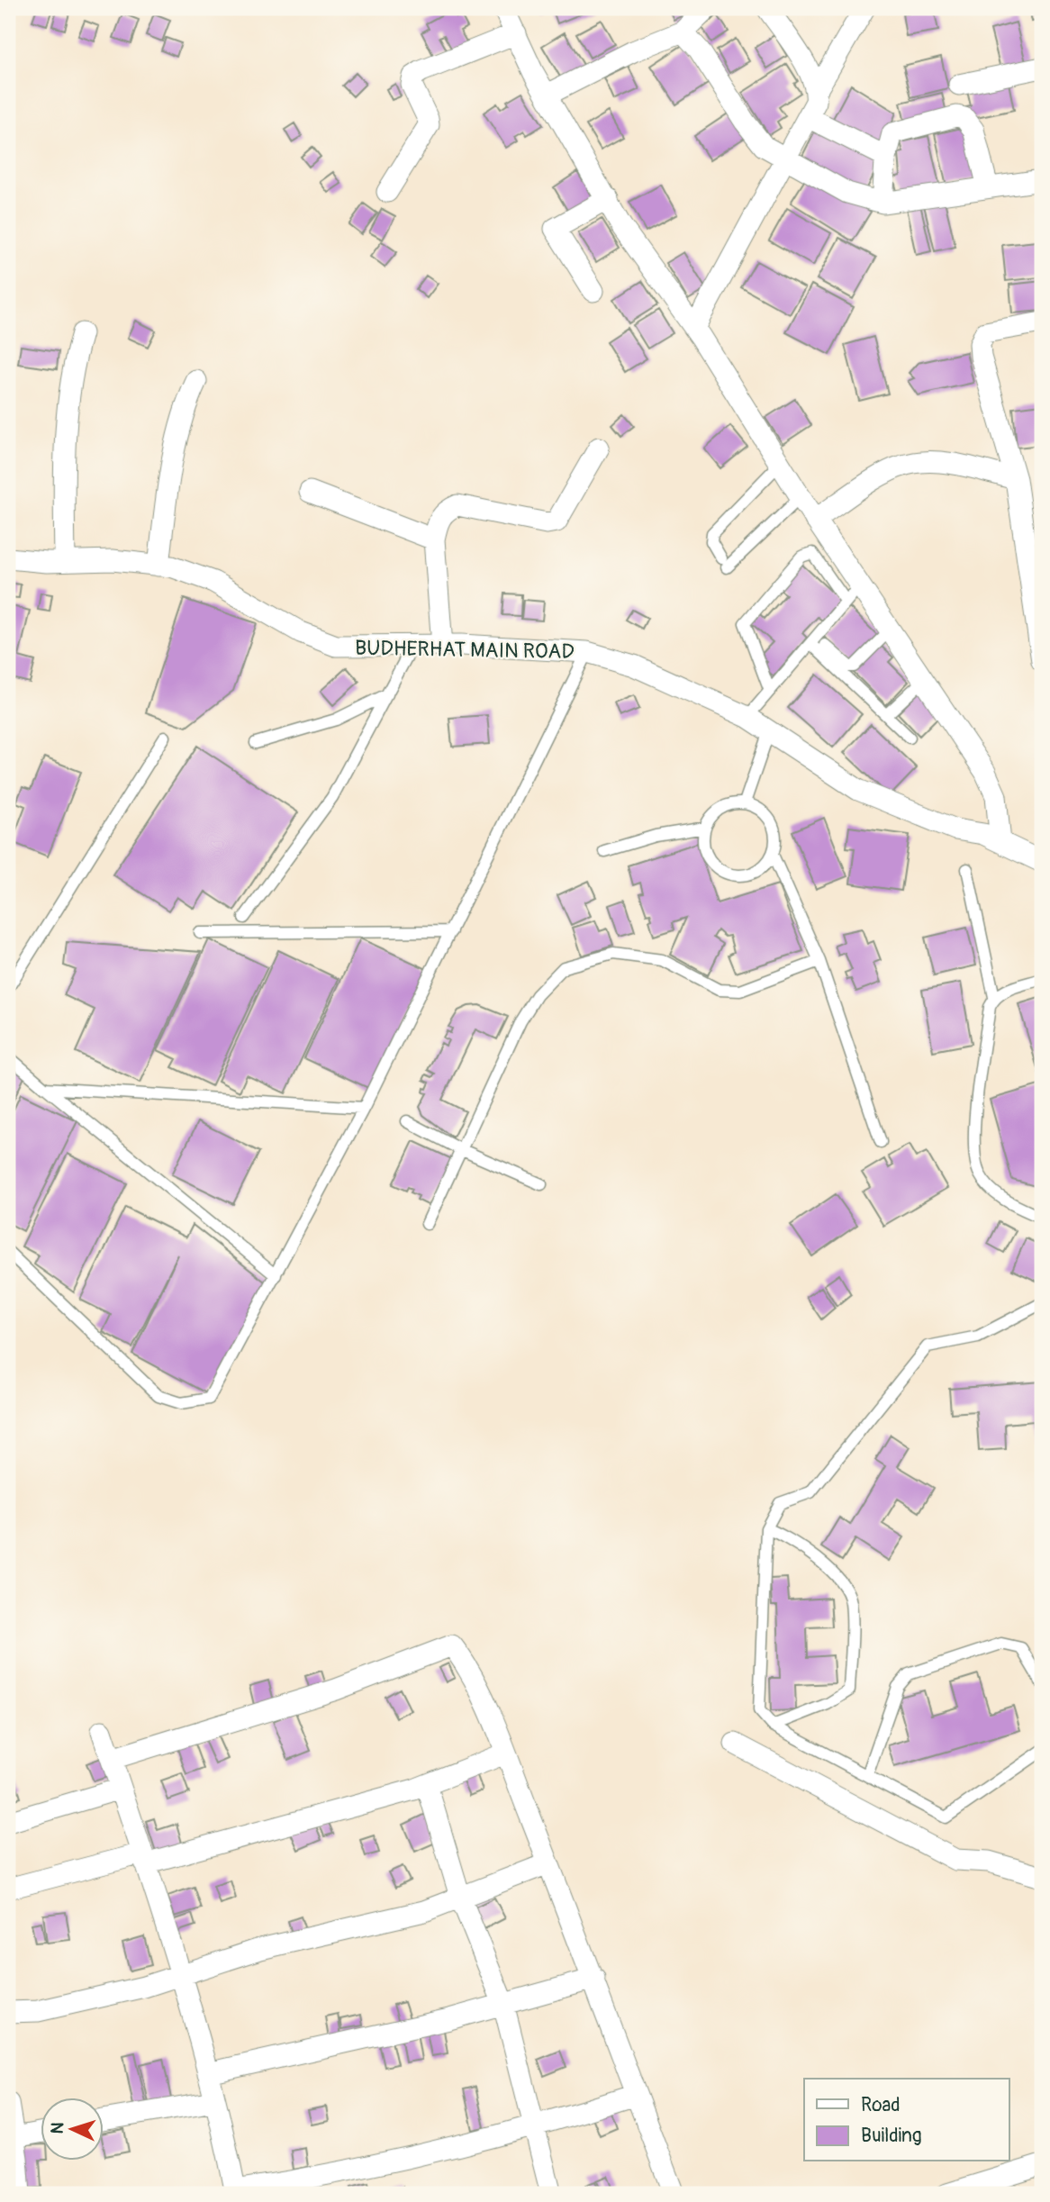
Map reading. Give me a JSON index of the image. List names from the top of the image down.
{
  "streets": {
    "street": ["BUDHERHAT MAIN ROAD"]
  },
  "legend": ["Road", "Building"],
  "north": "left"
}
